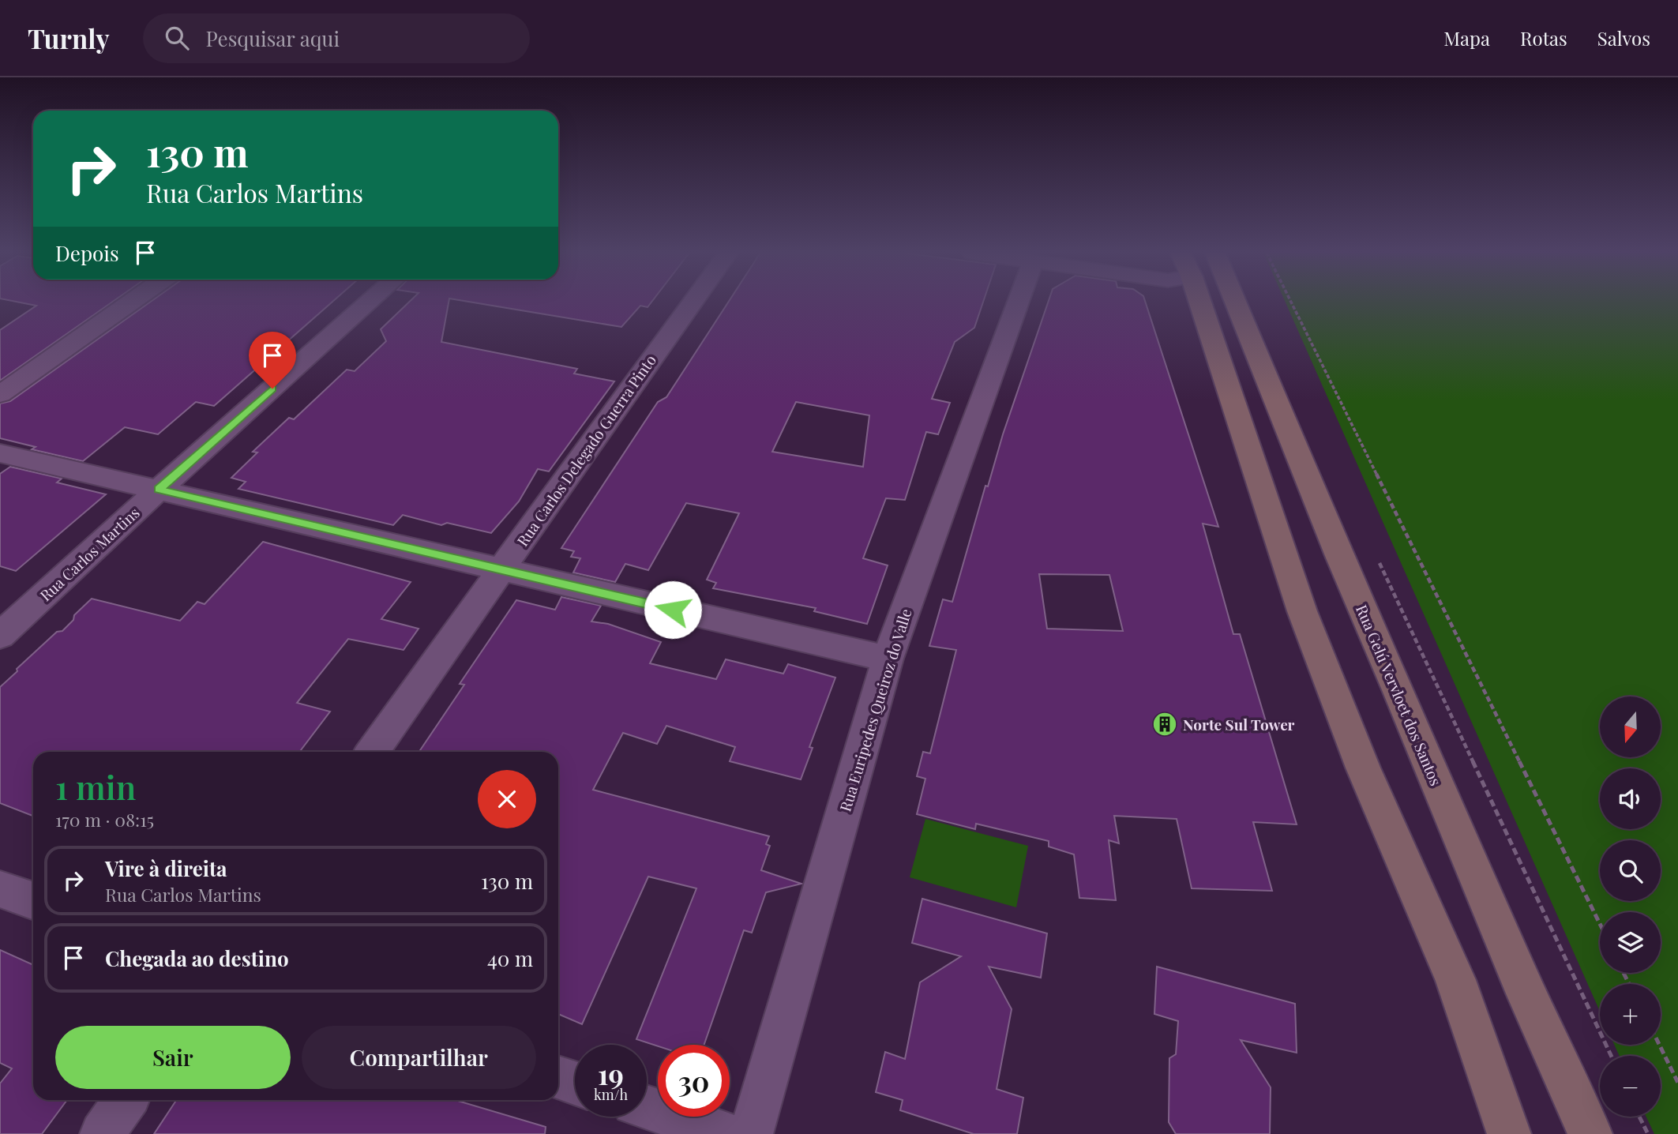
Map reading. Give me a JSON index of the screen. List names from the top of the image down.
{
  "streets": {
    "main road": ["Rua Gelú Vervloet dos Santos"],
    "street": ["Rua Carlos Delegado Guerra Pinto", "Rua Carlos Martins", "Rua Euripedes Queiroz do Valle"]
  },
  "places": {
    "building": ["Norte Sul Tower"]
  },
  "north": "bottom",
  "page": {
    "header": "Turnly",
    "search": "Pesquisar aqui",
    "nav": ["Mapa", "Rotas", "Salvos"],
    "turn": ["130 m", "Rua Carlos Martins"],
    "then": "Depois",
    "map_buttons": ["+", "−"],
    "heading": ["1 min", "170 m · 08:15"],
    "list": [
      {
        "name": "Vire à direita",
        "note": "Rua Carlos Martins",
        "value": "130 m"
      },
      {
        "name": "Chegada ao destino",
        "value": "40 m"
      }
    ],
    "buttons": ["Sair", "Compartilhar"],
    "speed": "19 km/h",
    "limit": "30"
  }
}
